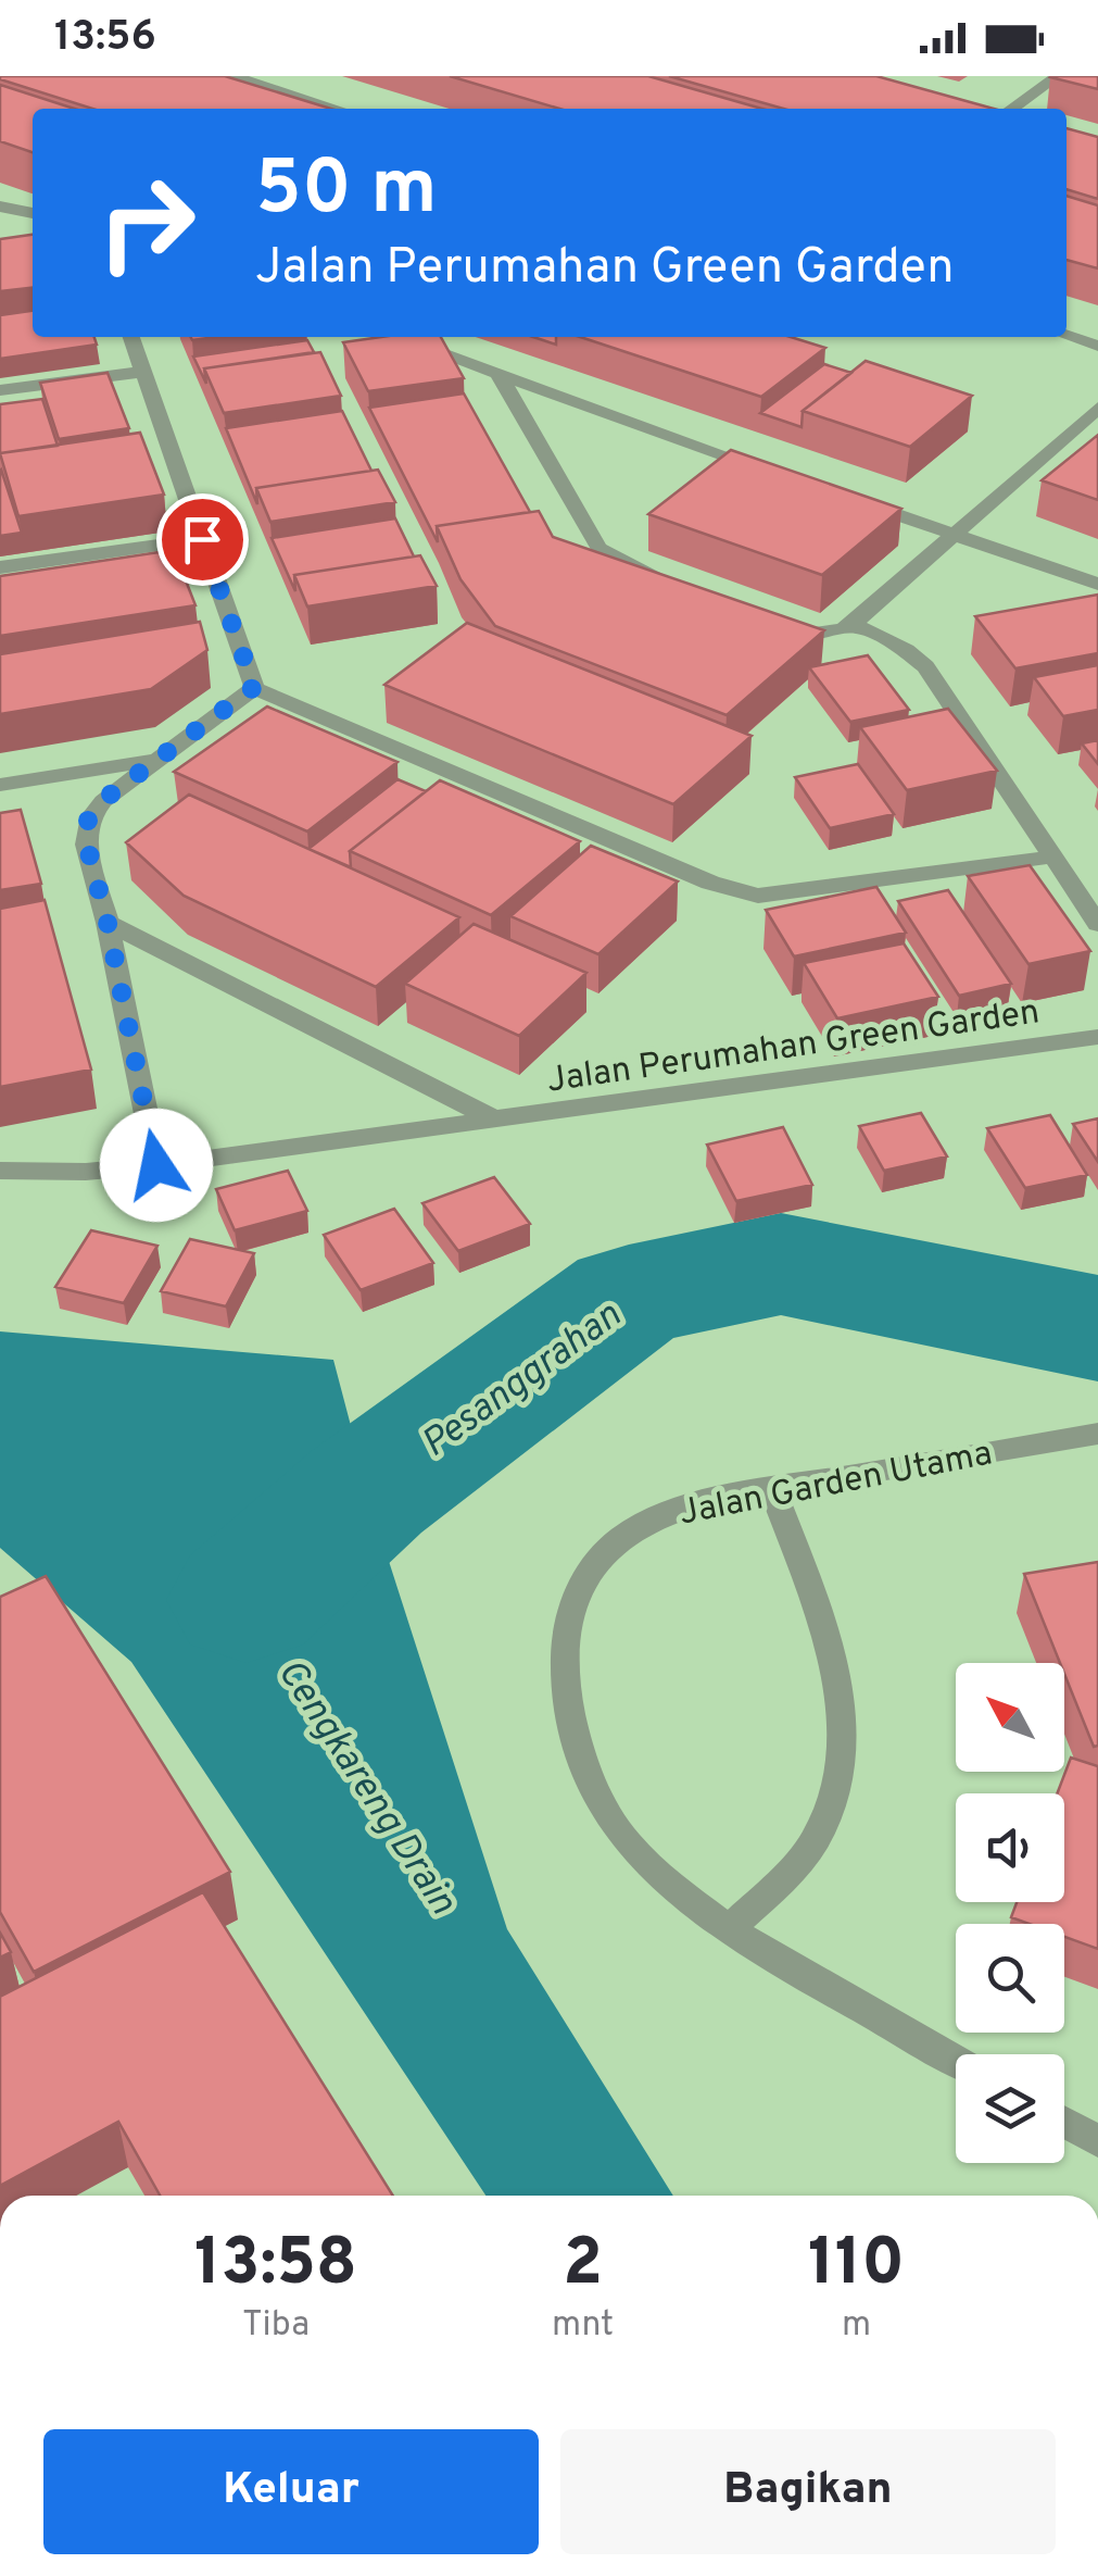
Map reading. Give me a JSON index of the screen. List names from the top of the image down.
{
  "streets": {
    "street": ["Jalan Perumahan Green Garden", "Jalan Garden Utama"]
  },
  "water": ["Pesanggrahan", "Cengkareng Drain"],
  "north": "top left",
  "page": {
    "status": "13:56",
    "turn": ["50 m", "Jalan Perumahan Green Garden"],
    "eta": [
      "13:58",
      "Tiba",
      "2",
      "mnt",
      "110",
      "m"
    ],
    "buttons": ["Keluar", "Bagikan"]
  }
}
